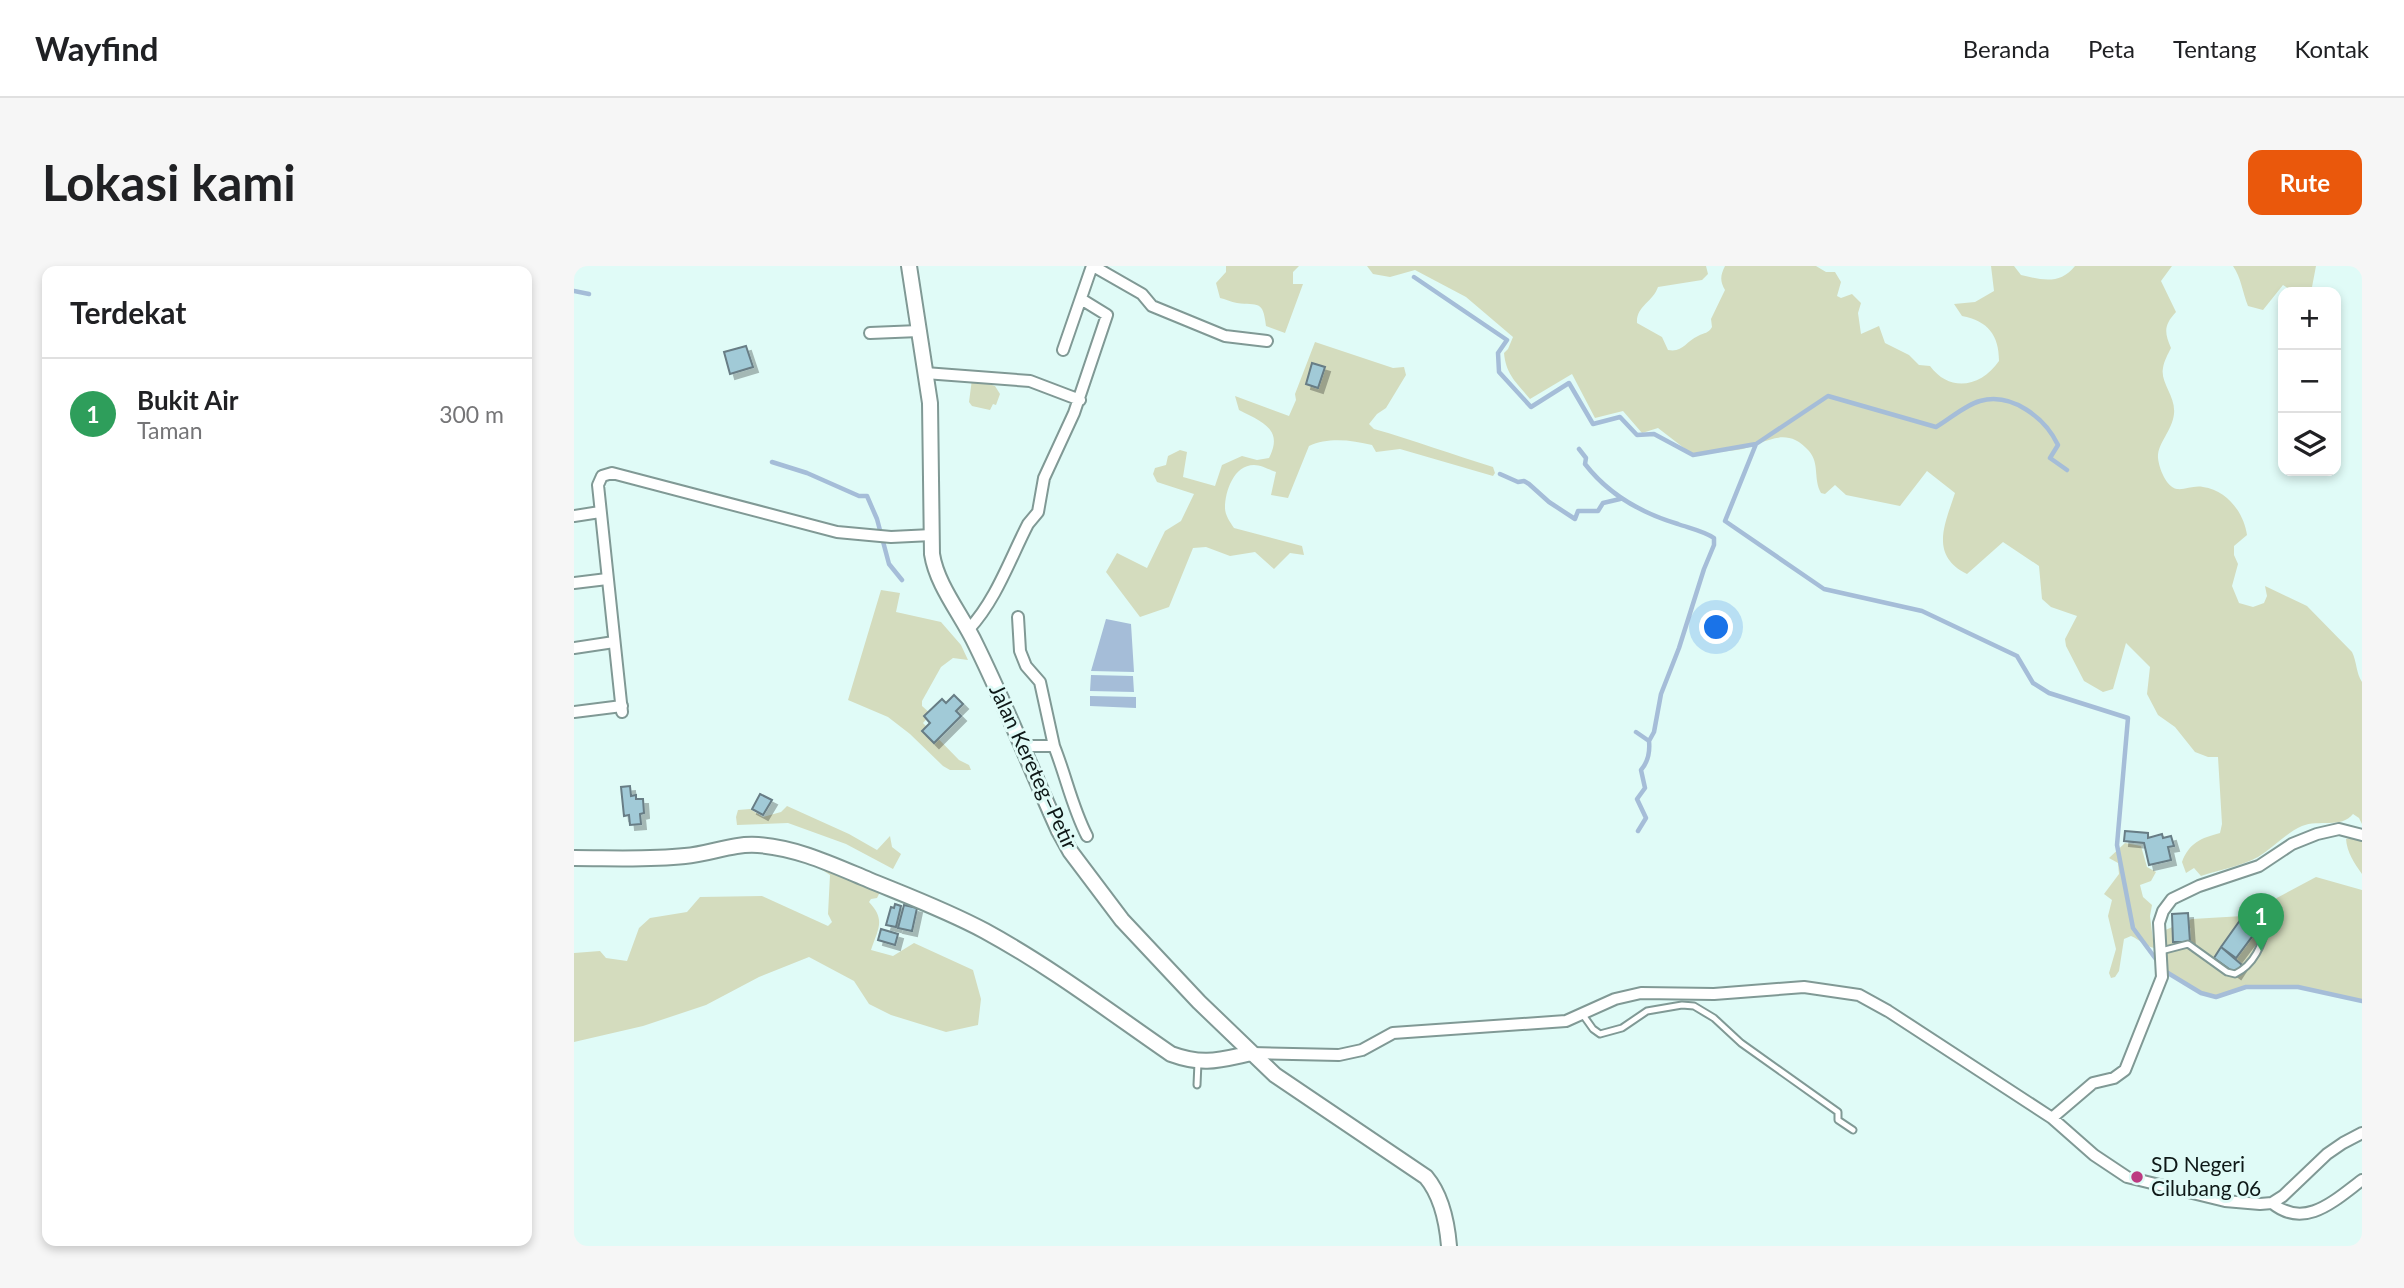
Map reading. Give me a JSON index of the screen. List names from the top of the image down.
{
  "streets": {
    "street": ["Jalan Kereteg–Petir"]
  },
  "places": ["SD Negeri Cilubang 06"],
  "page": {
    "header": "Wayfind",
    "nav": [
      "Beranda",
      "Peta",
      "Tentang",
      "Kontak"
    ],
    "buttons": "Rute",
    "title": "Lokasi kami",
    "heading": "Terdekat",
    "map_buttons": ["+", "−"],
    "list": [
      {
        "mark": "1",
        "name": "Bukit Air",
        "note": "Taman",
        "value": "300 m"
      }
    ],
    "pins": "1"
  }
}
